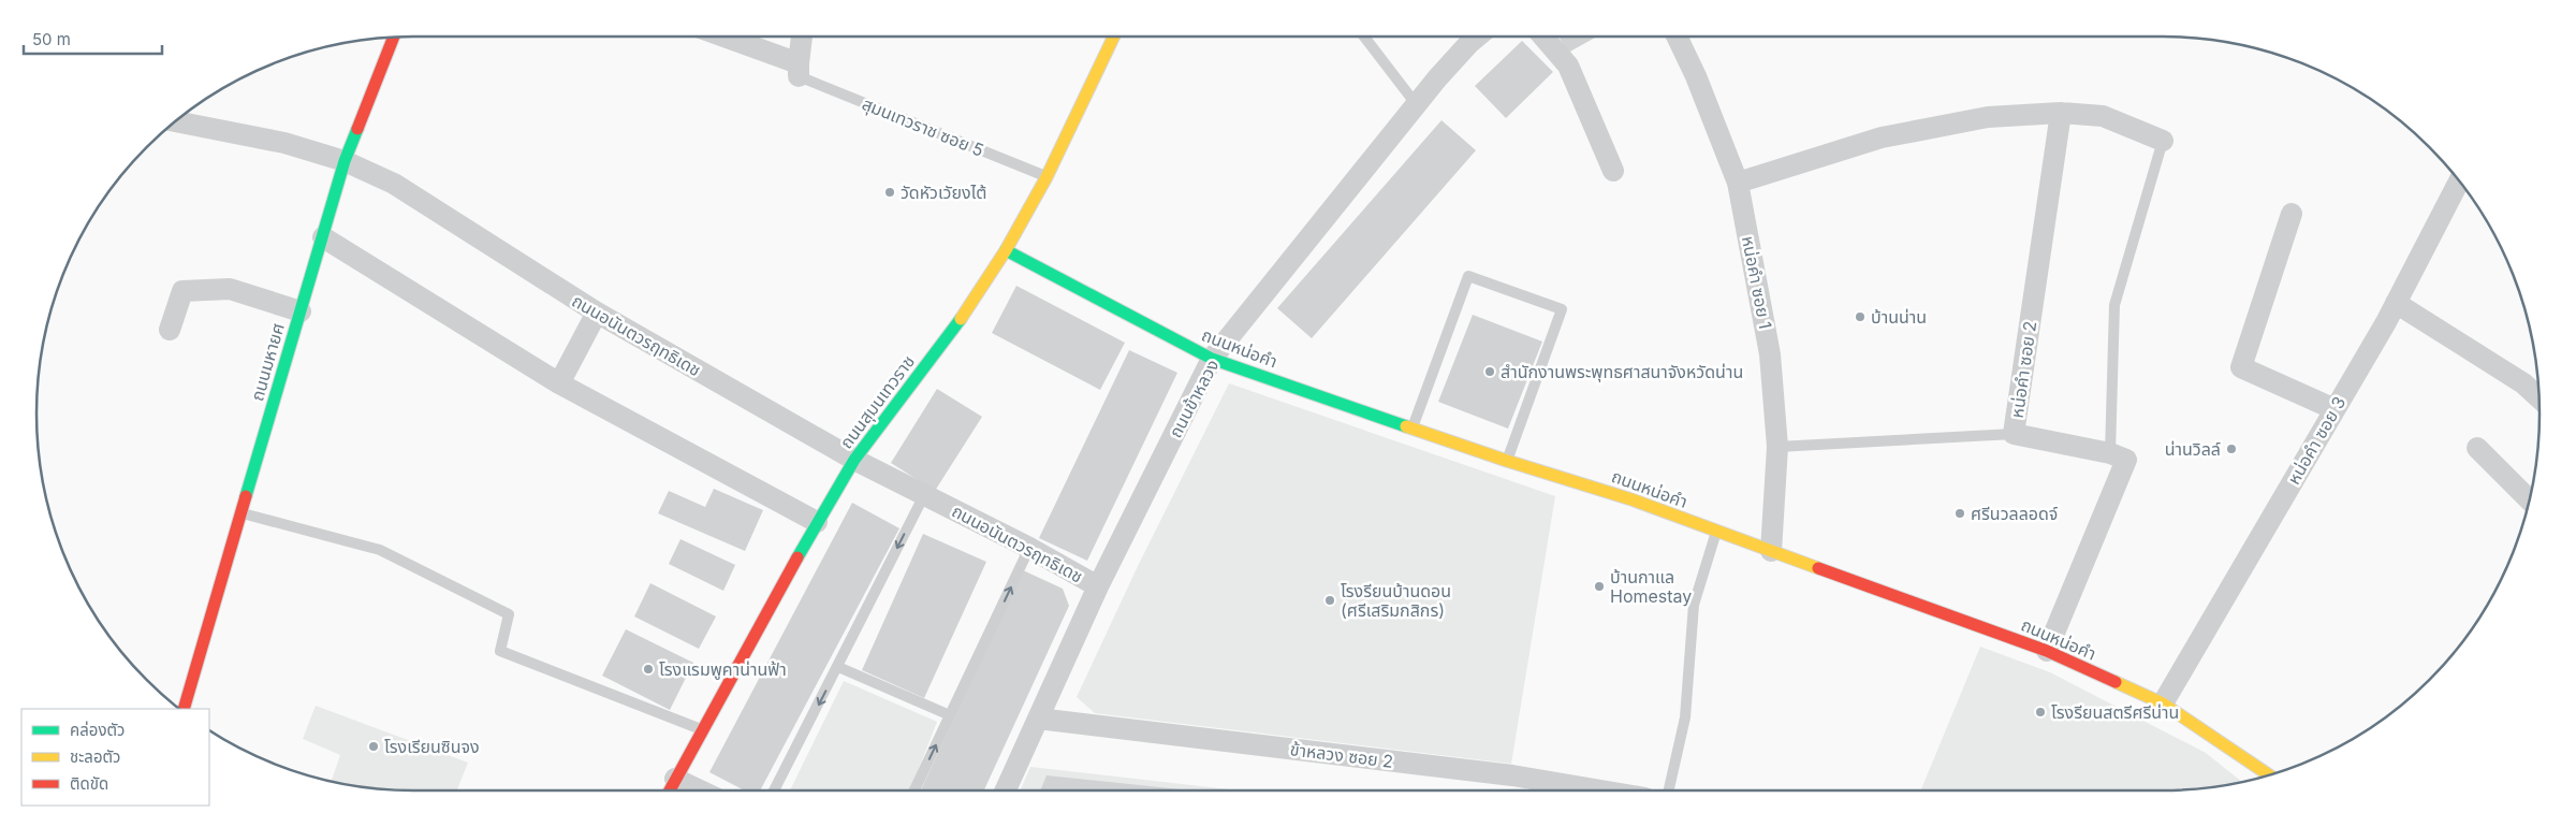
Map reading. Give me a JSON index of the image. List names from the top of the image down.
{
  "streets": {
    "street": [
      "หน่อคำ ซอย 1",
      "ถนนอนันตวรฤทธิเดช",
      "ถนนหน่อคำ",
      "ถนนมหายศ",
      "หน่อคำ ซอย 2",
      "ถนนข้าหลวง",
      "ถนนสุมนเทวราช",
      "หน่อคำ ซอย 3",
      "ข้าหลวง ซอย 2"
    ],
    "lane": ["สุมนเทวราช ซอย 5"]
  },
  "crossings": [
    ["สุมนเทวราช ซอย 5", "ถนนสุมนเทวราช"],
    ["หน่อคำ ซอย 1", "ถนนหน่อคำ"],
    ["ถนนอนันตวรฤทธิเดช", "ถนนมหายศ"],
    ["ถนนอนันตวรฤทธิเดช", "ถนนข้าหลวง"],
    ["ถนนอนันตวรฤทธิเดช", "ถนนสุมนเทวราช"],
    ["ถนนหน่อคำ", "ถนนข้าหลวง"],
    ["ถนนหน่อคำ", "ถนนสุมนเทวราช"],
    ["ถนนหน่อคำ", "หน่อคำ ซอย 3"],
    ["ถนนข้าหลวง", "ข้าหลวง ซอย 2"]
  ],
  "places": [
    "วัดหัวเวัยงไต้",
    "บ้านน่าน",
    "สำนักงานพระพุทธศาสนาจังหวัดน่าน",
    "น่านวิลล์",
    "ศรีนวลลอดจ์",
    "บ้านกาแล Homestay",
    "โรงรียนบ้านดอน (ศรีเสริมกสิกร)",
    "โรงแรมพูคาน่านฟ้า",
    "โรงรียนสตรีศรีน่าน",
    "โรงเรียนซินจง"
  ],
  "legend": ["คล่องตัว", "ชะลอตัว", "ติดขัด"],
  "scale_bar": "50 m"
}
